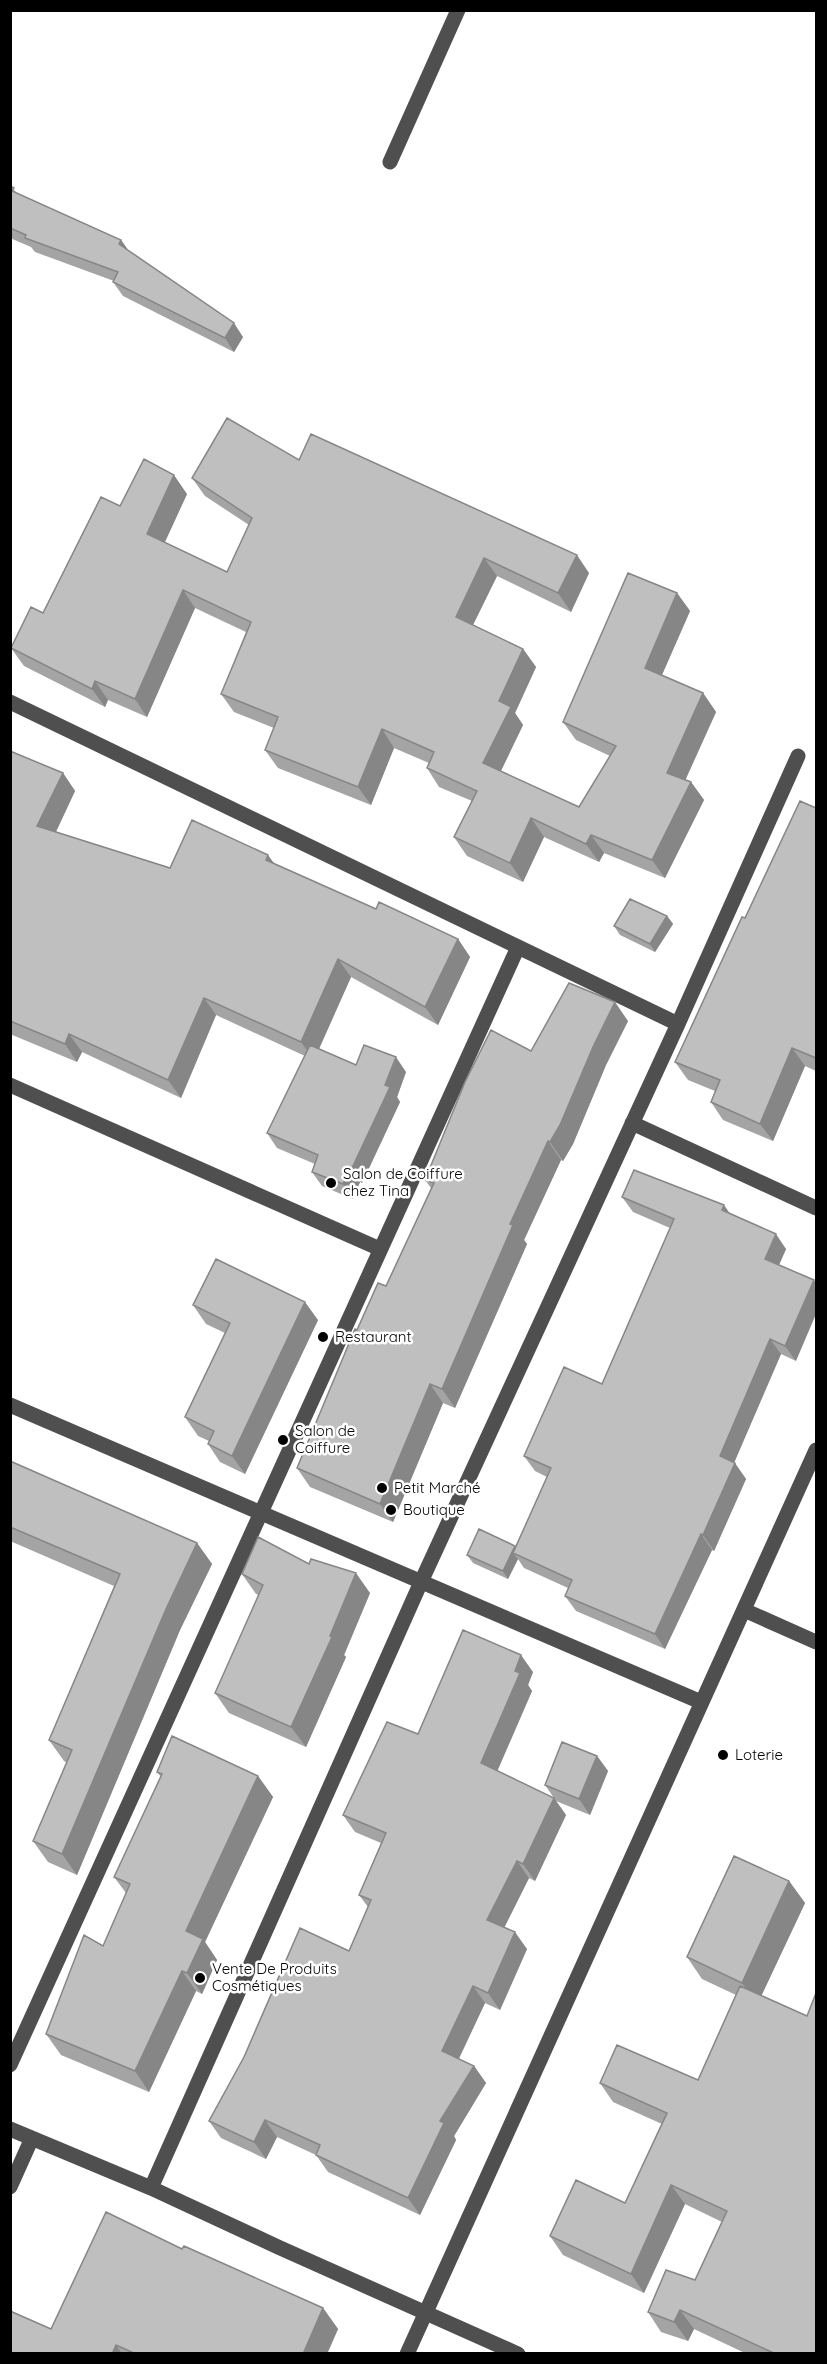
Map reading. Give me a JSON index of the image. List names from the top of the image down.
{
  "places": [
    "Salon de Coiffure chez Tina",
    "Restaurant",
    "Salon de Coiffure",
    "Petit Marché",
    "Boutique",
    "Loterie",
    "Vente De Produits Cosmétiques"
  ]
}
